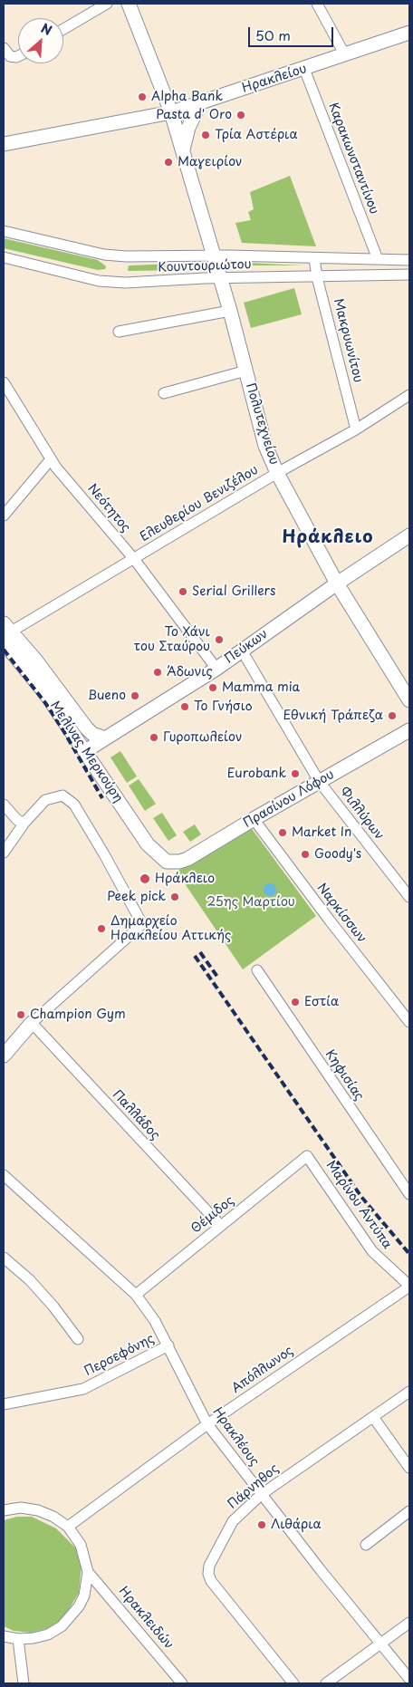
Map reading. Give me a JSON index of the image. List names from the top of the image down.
{
  "streets": {
    "street": [
      "Ηρακλείου",
      "Καρακωνσταντίνου",
      "Κουντουριώτου",
      "Μακρυωνίτου",
      "Πολυτεχνείου",
      "Ελευθερίου Βενιζέλου",
      "Νεότητος",
      "Πεύκων",
      "Μελίνας Μερκούρη",
      "Πρασίνου Λόφου",
      "Φιλλύρων",
      "Ναρκίσσων",
      "Κηφισίας",
      "Παλλάδος",
      "Μαρίνου Αντύπα",
      "Θέμιδος",
      "Περσεφόνης",
      "Απόλλωνος",
      "Ηρακλέους",
      "Πάρνηθος",
      "Ηρακλειδών"
    ]
  },
  "crossings": [
    ["Ηρακλείου", "Καρακωνσταντίνου"],
    ["Καρακωνσταντίνου", "Κουντουριώτου"],
    ["Κουντουριώτου", "Μακρυωνίτου"],
    ["Κουντουριώτου", "Πολυτεχνείου"],
    ["Μακρυωνίτου", "Ελευθερίου Βενιζέλου"],
    ["Πολυτεχνείου", "Ελευθερίου Βενιζέλου"],
    ["Πολυτεχνείου", "Πεύκων"],
    ["Ελευθερίου Βενιζέλου", "Νεότητος"],
    ["Ελευθερίου Βενιζέλου", "Μελίνας Μερκούρη"],
    ["Νεότητος", "Πεύκων"],
    ["Πεύκων", "Μελίνας Μερκούρη"],
    ["Πεύκων", "Φιλλύρων"],
    ["Μελίνας Μερκούρη", "Πρασίνου Λόφου"],
    ["Πρασίνου Λόφου", "Φιλλύρων"],
    ["Πρασίνου Λόφου", "Ναρκίσσων"],
    ["Παλλάδος", "Θέμιδος"],
    ["Μαρίνου Αντύπα", "Θέμιδος"],
    ["Μαρίνου Αντύπα", "Απόλλωνος"],
    ["Θέμιδος", "Ηρακλέους"],
    ["Περσεφόνης", "Ηρακλέους"],
    ["Απόλλωνος", "Ηρακλέους"],
    ["Ηρακλέους", "Πάρνηθος"]
  ],
  "districts": ["Ηράκλειο"],
  "parks": ["25ης Μαρτίου"],
  "places": [
    "Alpha Bank",
    "Pasta d' Oro",
    "Τρία Αστέρια",
    "Μαγειρίον",
    "Serial Grillers",
    "Το Χάνι του Σταύρου",
    "Άδωνις",
    "Mamma mia",
    "Bueno",
    "Το Γνήσιο",
    "Εθνική Τράπεζα",
    "Γυροπωλείον",
    "Eurobank",
    "Market In",
    "Goody's",
    "Ηράκλειο",
    "Peek pick",
    "Δημαρχείο Ηρακλείου Αττικής",
    "Εστία",
    "Champion Gym",
    "Λιθάρια"
  ],
  "scale_bar": "50 m",
  "north": "top right"
}
